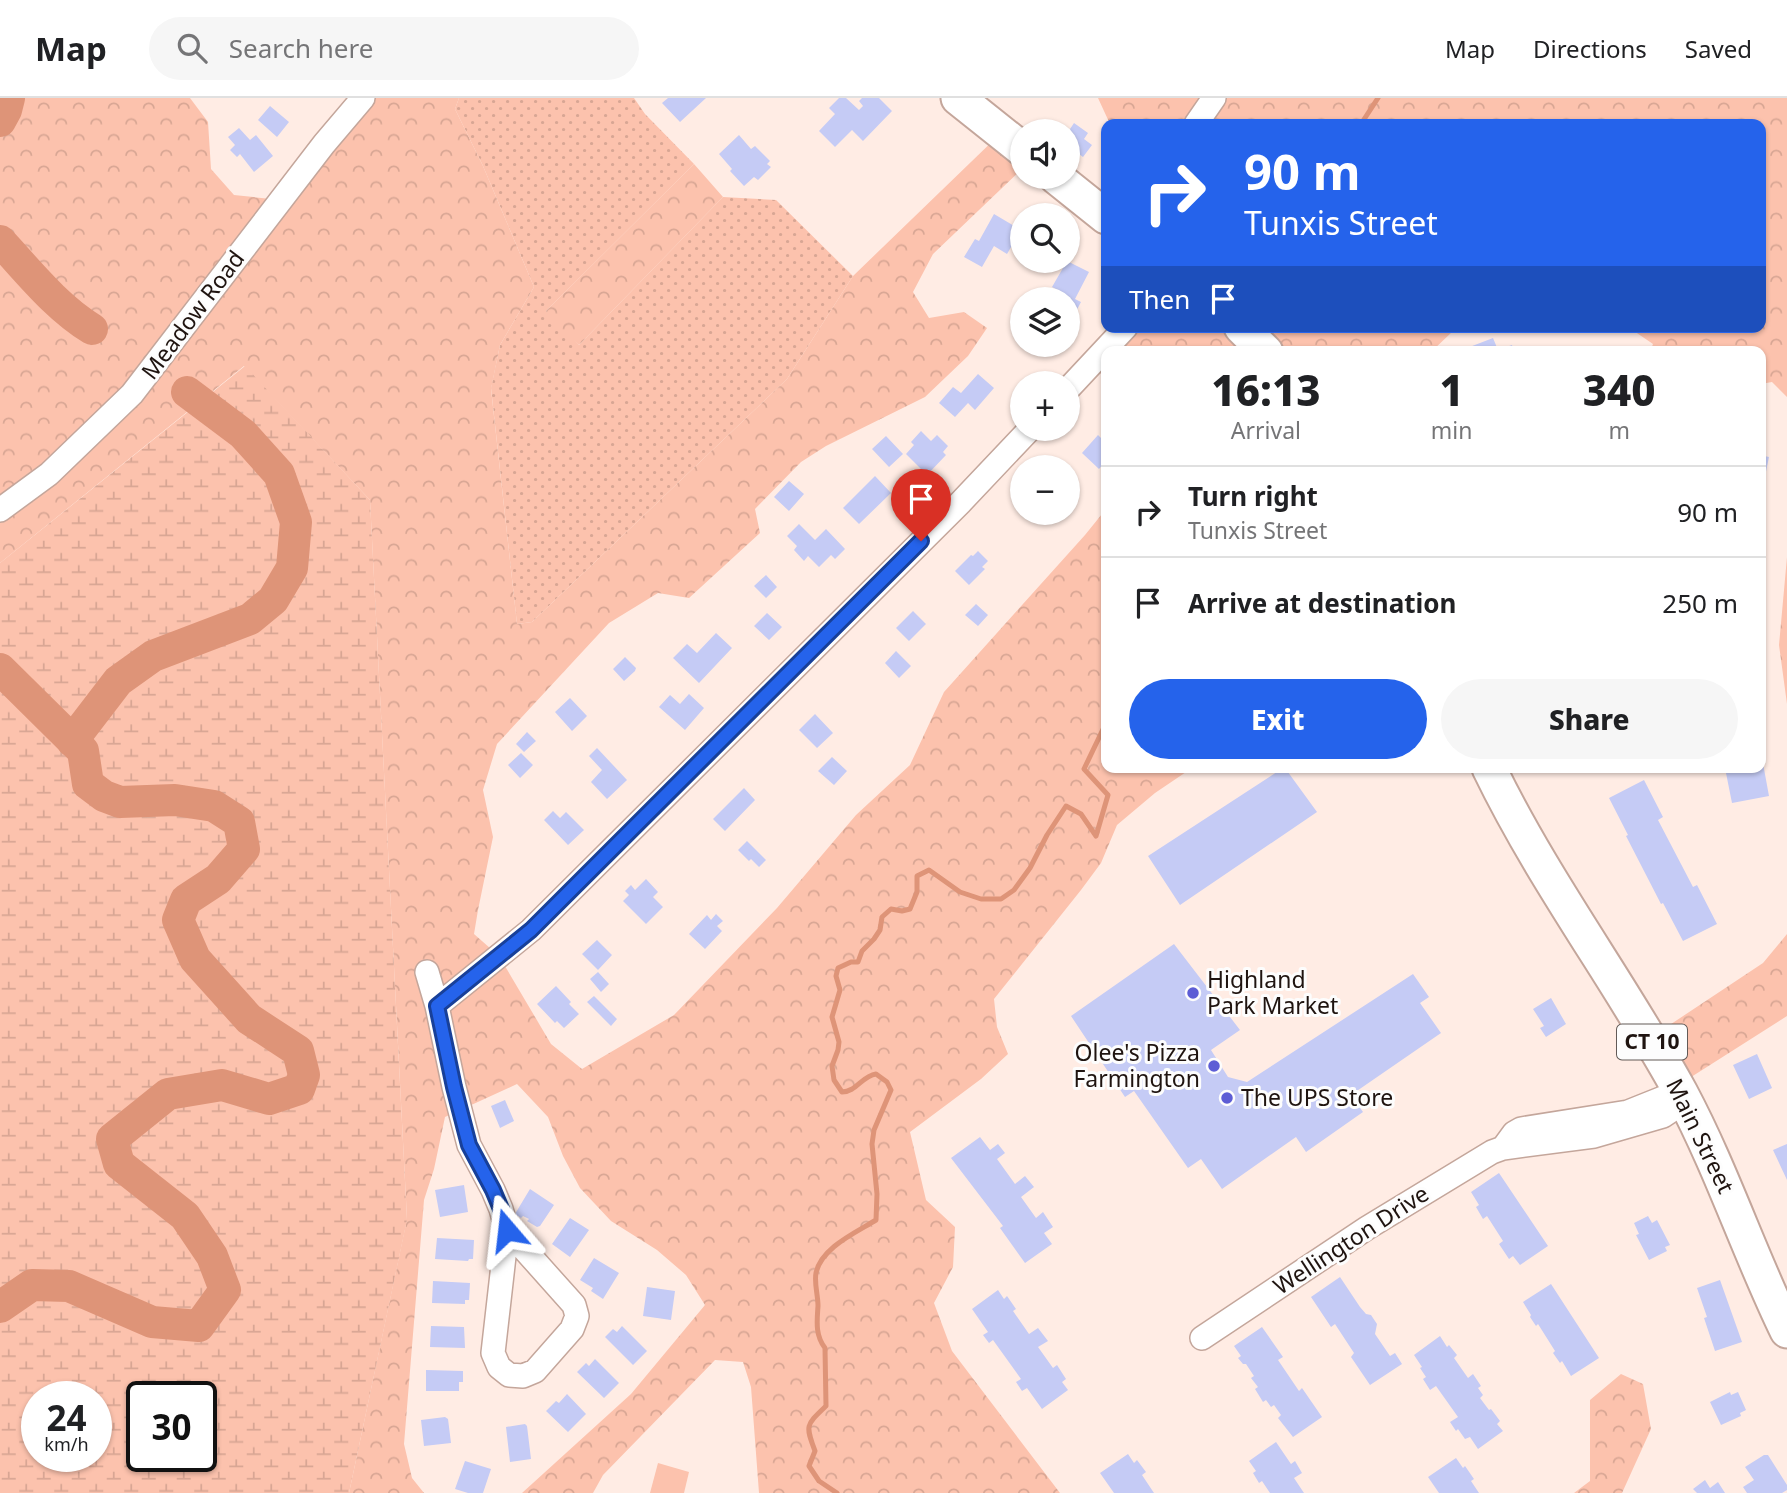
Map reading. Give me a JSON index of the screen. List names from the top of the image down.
{
  "streets": {
    "highway": ["CT 10", "Main Street"],
    "street": ["Meadow Road", "Wellington Drive"]
  },
  "crossings": [
    ["Main Street", "Wellington Drive"]
  ],
  "places": ["Highland Park Market", "Olee's Pizza Farmington", "The UPS Store"],
  "page": {
    "header": "Map",
    "search": "Search here",
    "nav": ["Map", "Directions", "Saved"],
    "map_buttons": ["+", "−"],
    "turn": ["90 m", "Tunxis Street"],
    "then": "Then",
    "eta": [
      "16:13",
      "Arrival",
      "1",
      "min",
      "340",
      "m"
    ],
    "list": [
      {
        "name": "Turn right",
        "note": "Tunxis Street",
        "value": "90 m"
      },
      {
        "name": "Arrive at destination",
        "value": "250 m"
      }
    ],
    "buttons": ["Exit", "Share"],
    "speed": "24 km/h",
    "limit": "30"
  }
}
